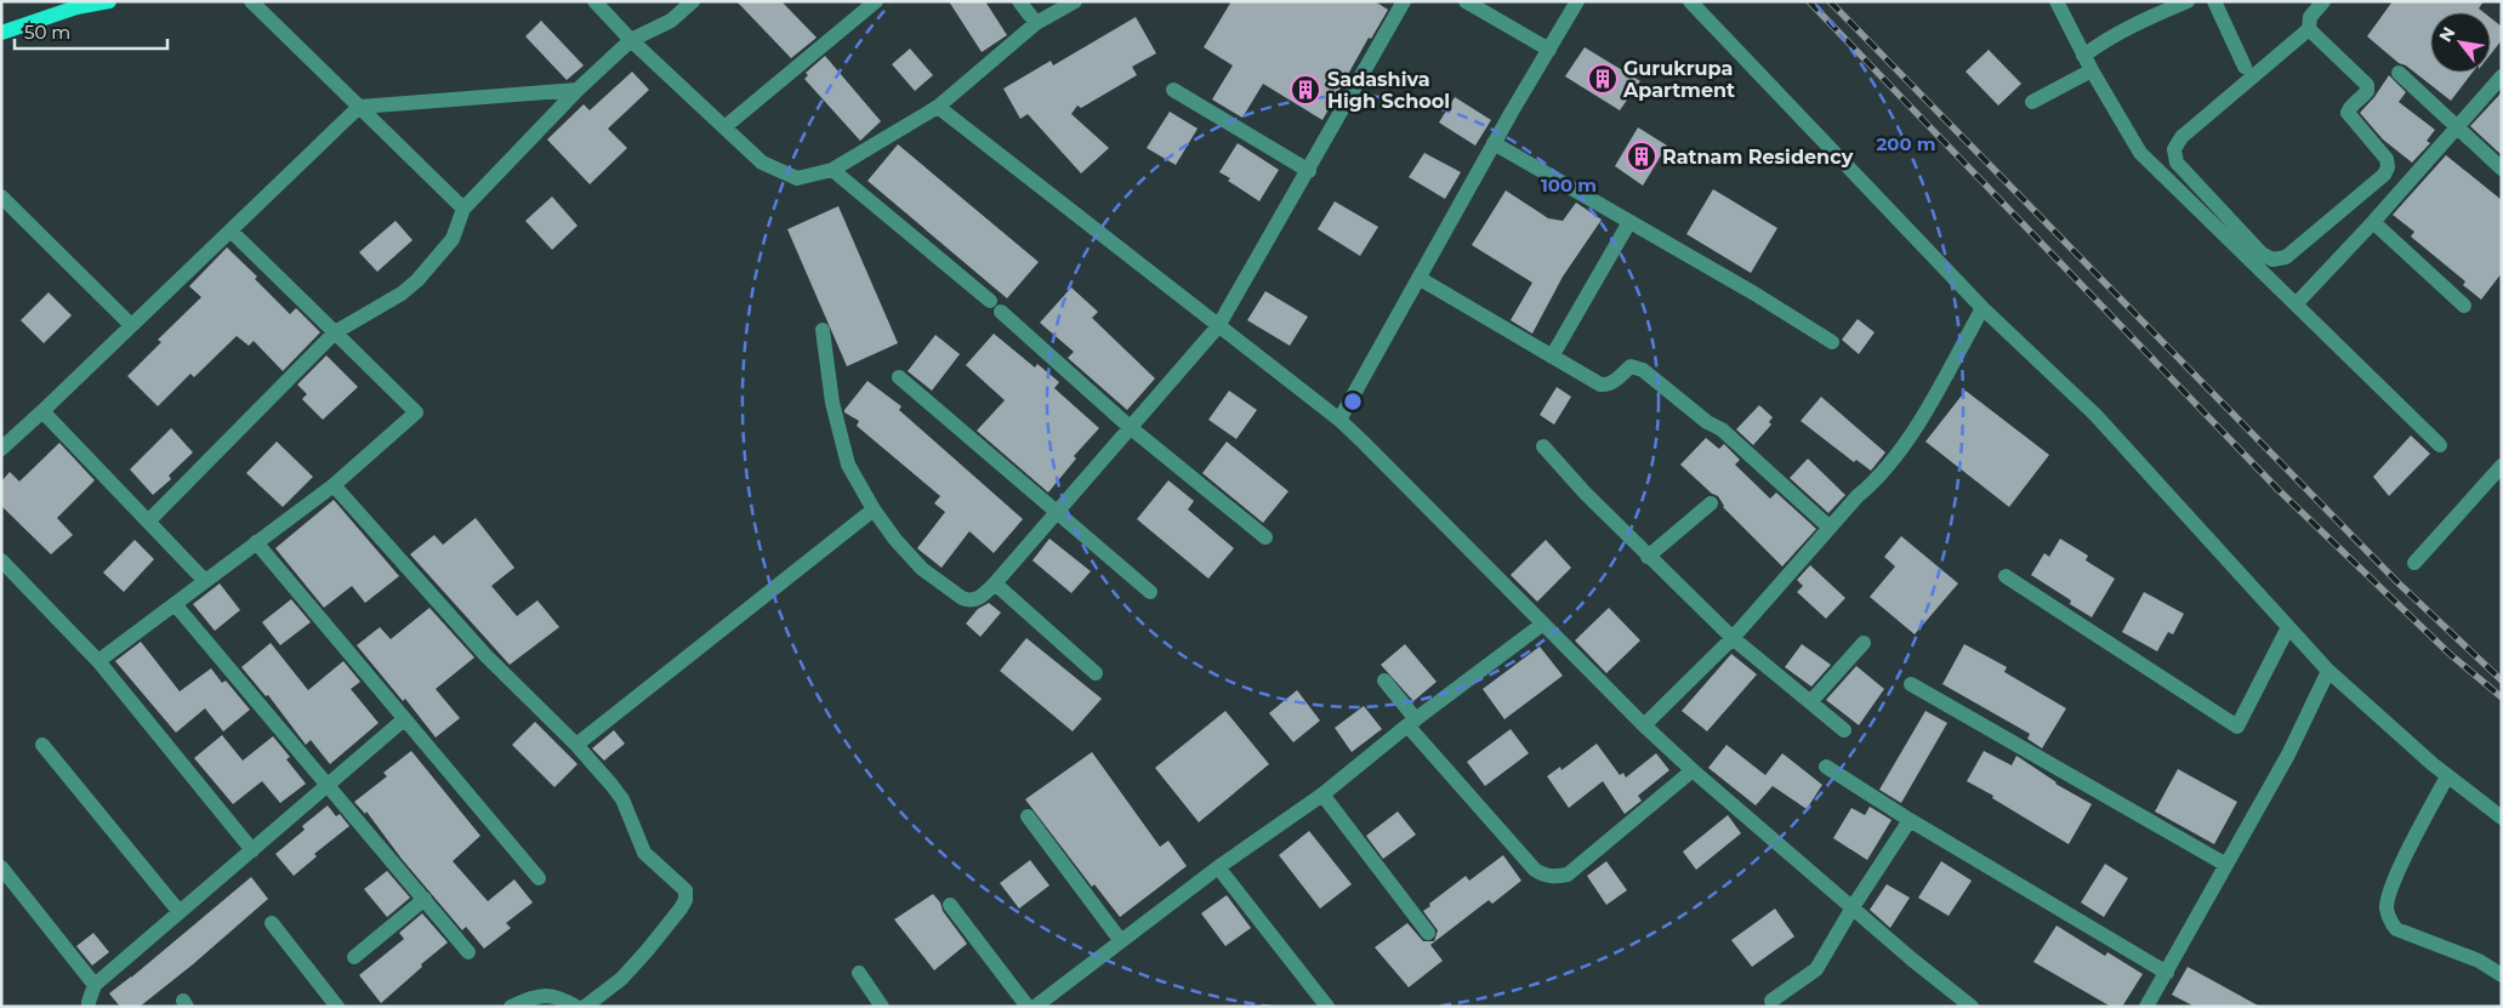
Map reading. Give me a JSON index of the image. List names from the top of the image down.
{
  "places": {
    "building": ["Gurukrupa Apartment", "Sadashiva High School", "Ratnam Residency"]
  },
  "scale_bar": "50 m",
  "north": "top left",
  "rings": ["200 m", "100 m"]
}
